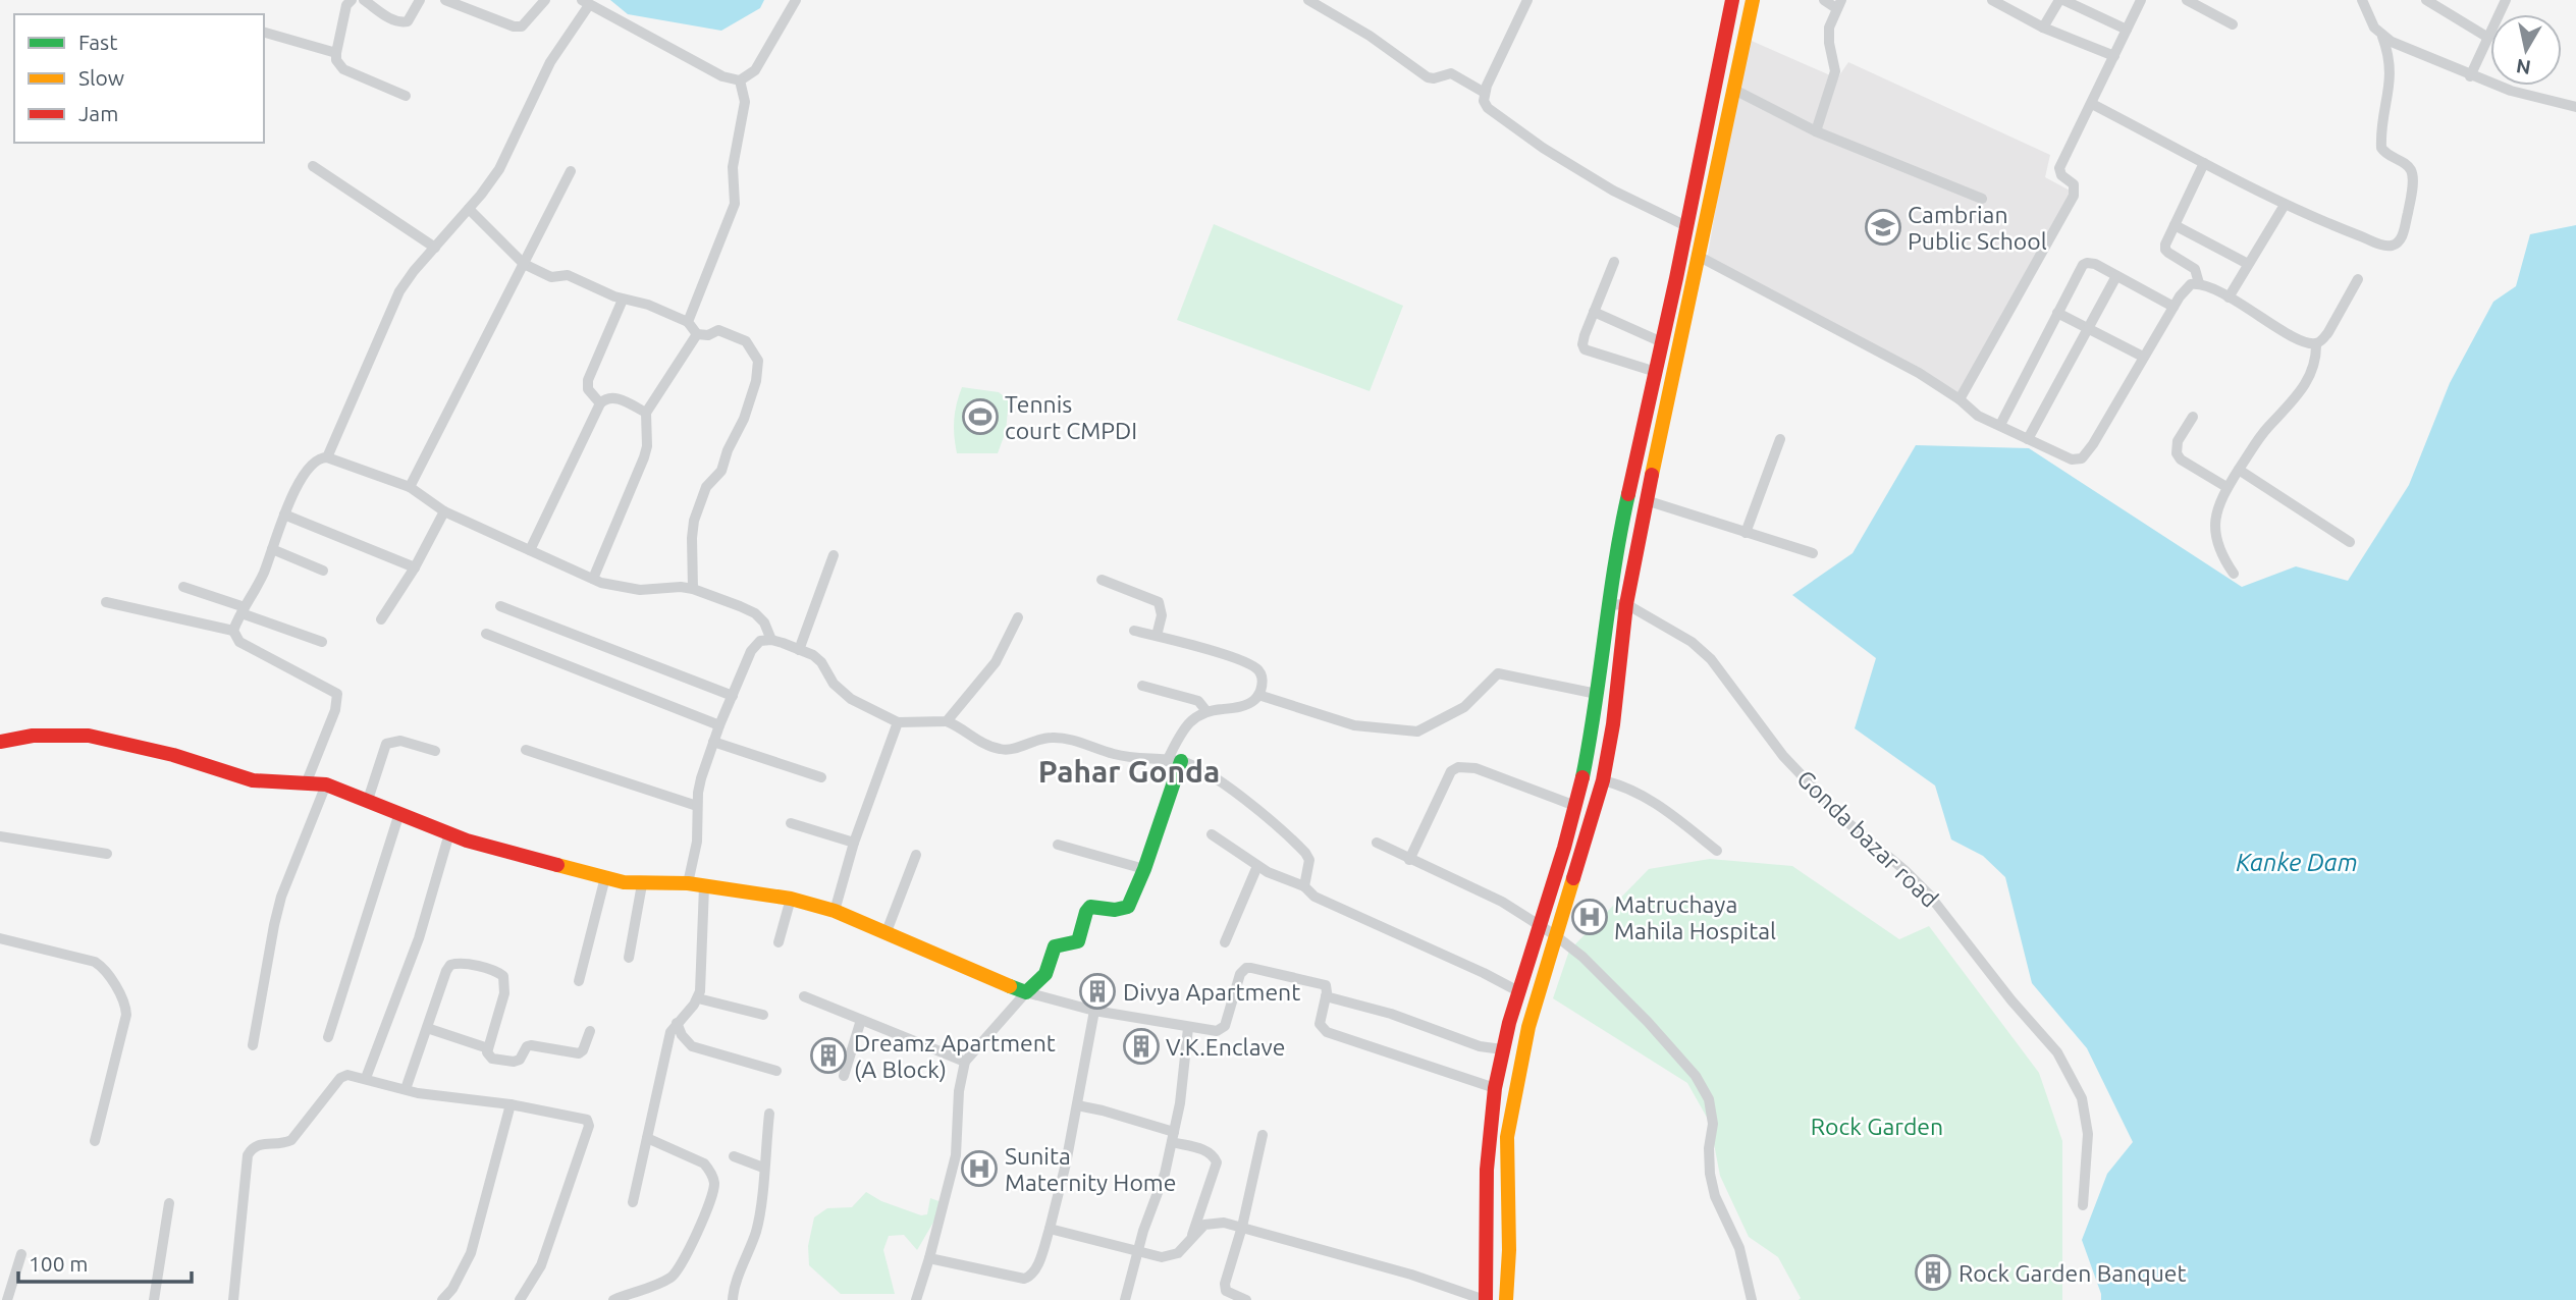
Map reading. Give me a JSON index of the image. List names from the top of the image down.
{
  "streets": {
    "street": ["Gonda bazar road"]
  },
  "districts": ["Pahar Gonda"],
  "water": ["Kanke Dam"],
  "parks": ["Rock Garden"],
  "places": {
    "school or university": ["Cambrian Public School"],
    "sports": ["Tennis court CMPDI"],
    "hospital": ["Matruchaya Mahila Hospital", "Sunita Maternity Home"],
    "building": [
      "Divya Apartment",
      "V.K.Enclave",
      "Dreamz Apartment (A Block)",
      "Rock Garden Banquet"
    ]
  },
  "legend": ["Fast", "Slow", "Jam"],
  "scale_bar": "100 m",
  "north": "bottom"
}
